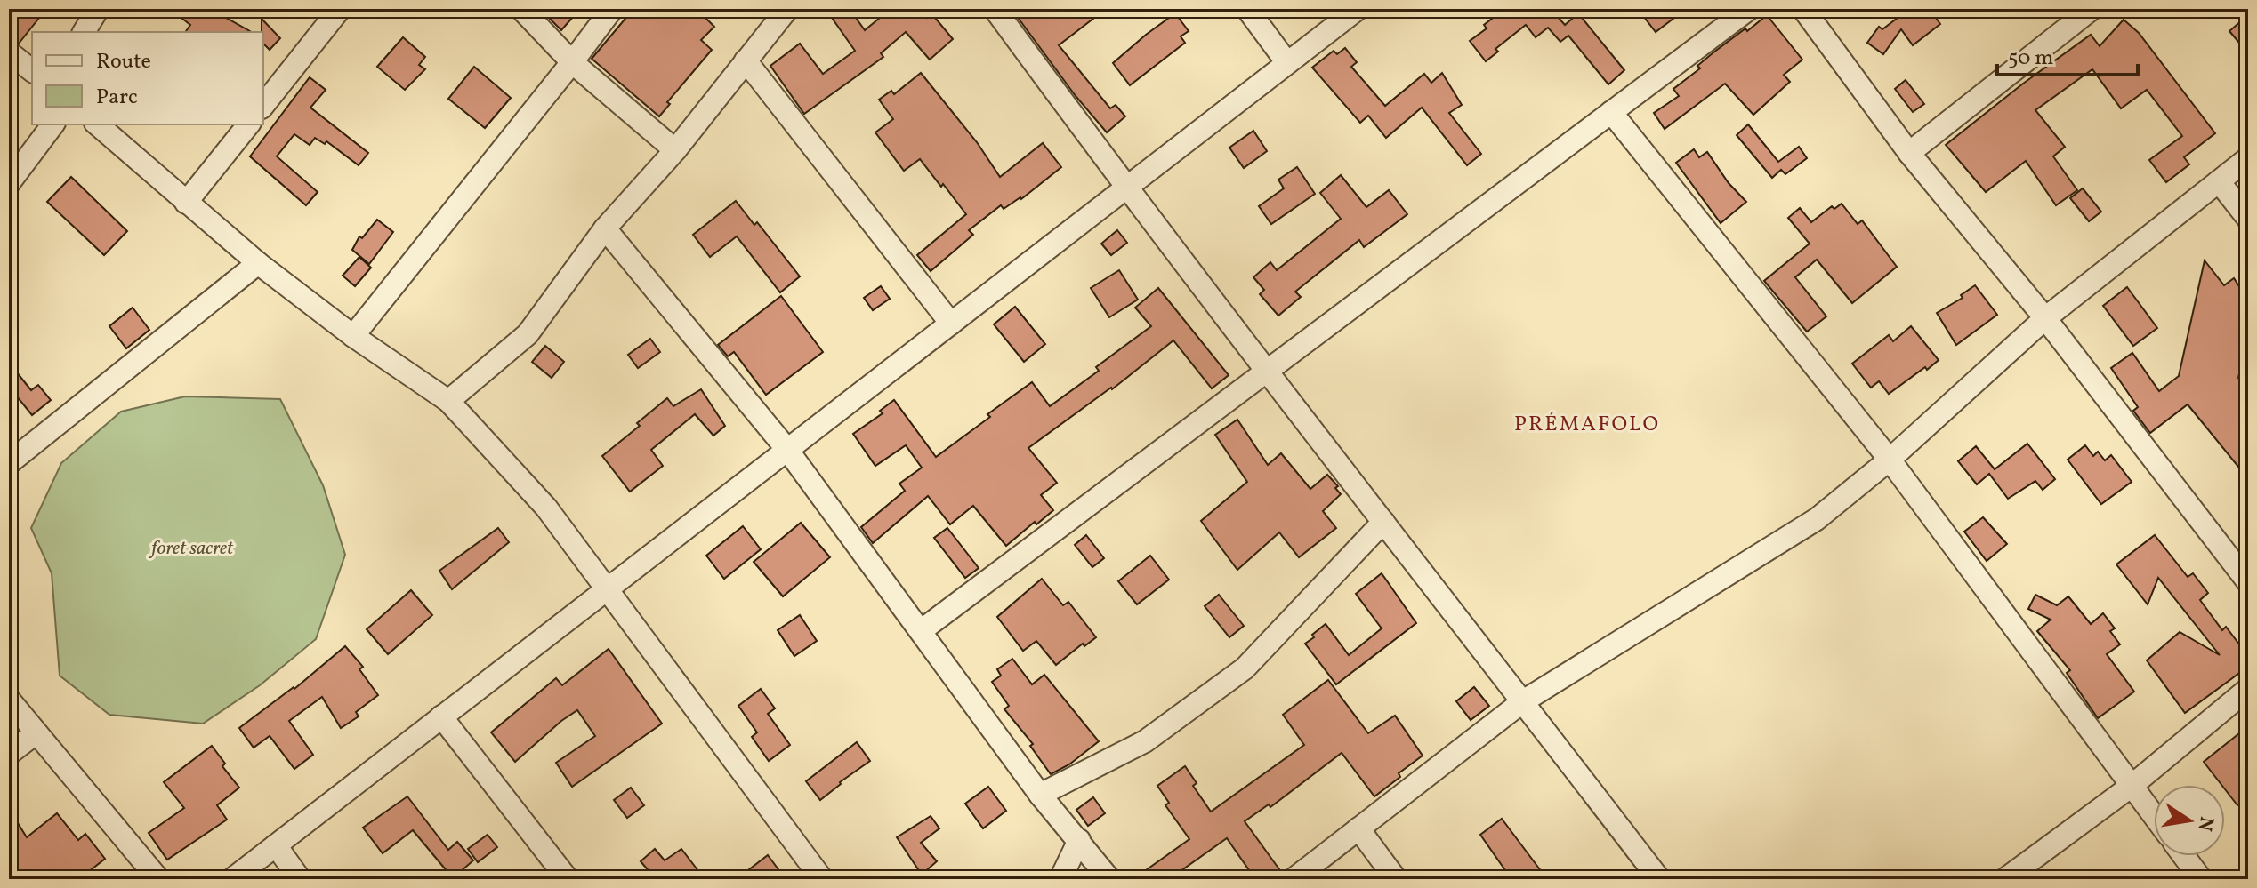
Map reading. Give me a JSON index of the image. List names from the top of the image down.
{
  "districts": ["PRÉMAFOLO"],
  "parks": ["foret sacret"],
  "legend": ["Route", "Parc"],
  "scale_bar": "50 m",
  "north": "right"
}
